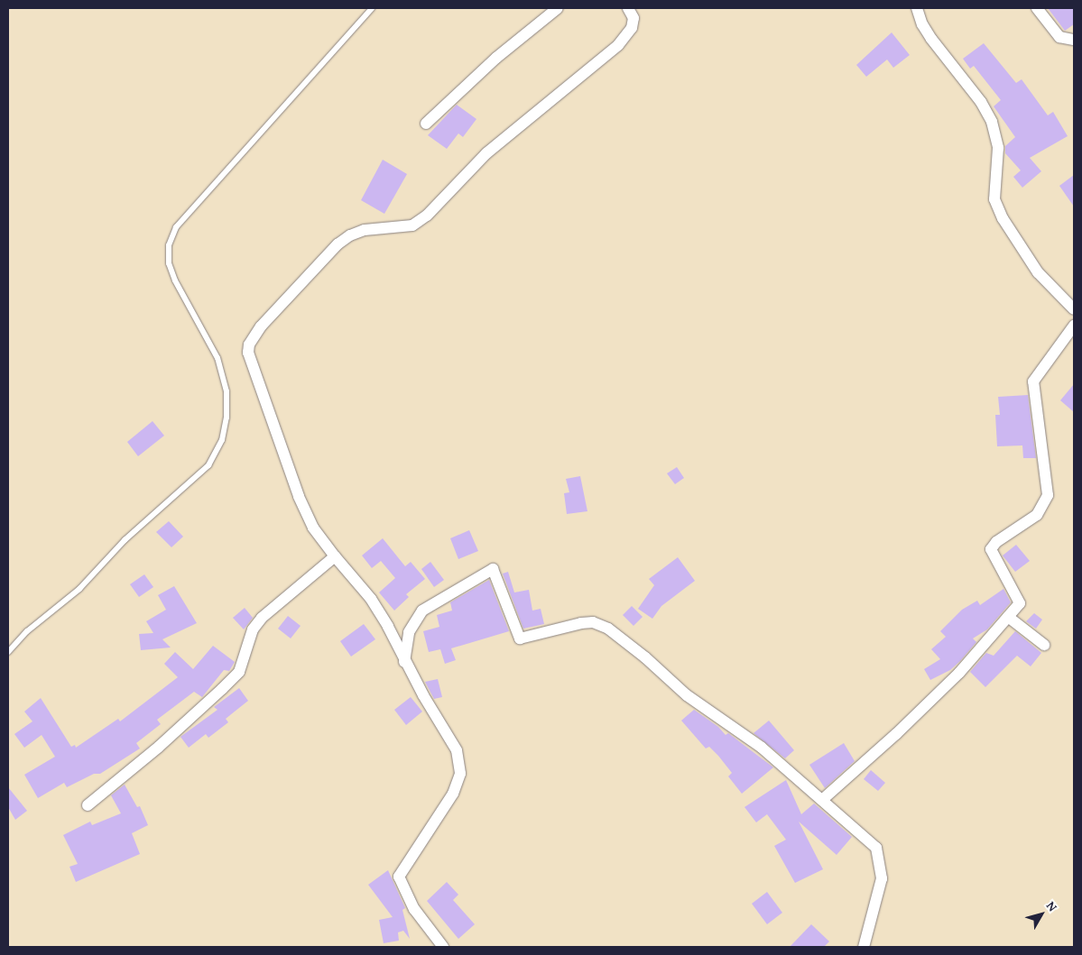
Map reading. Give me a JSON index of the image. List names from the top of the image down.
{
  "north": "top right"
}
